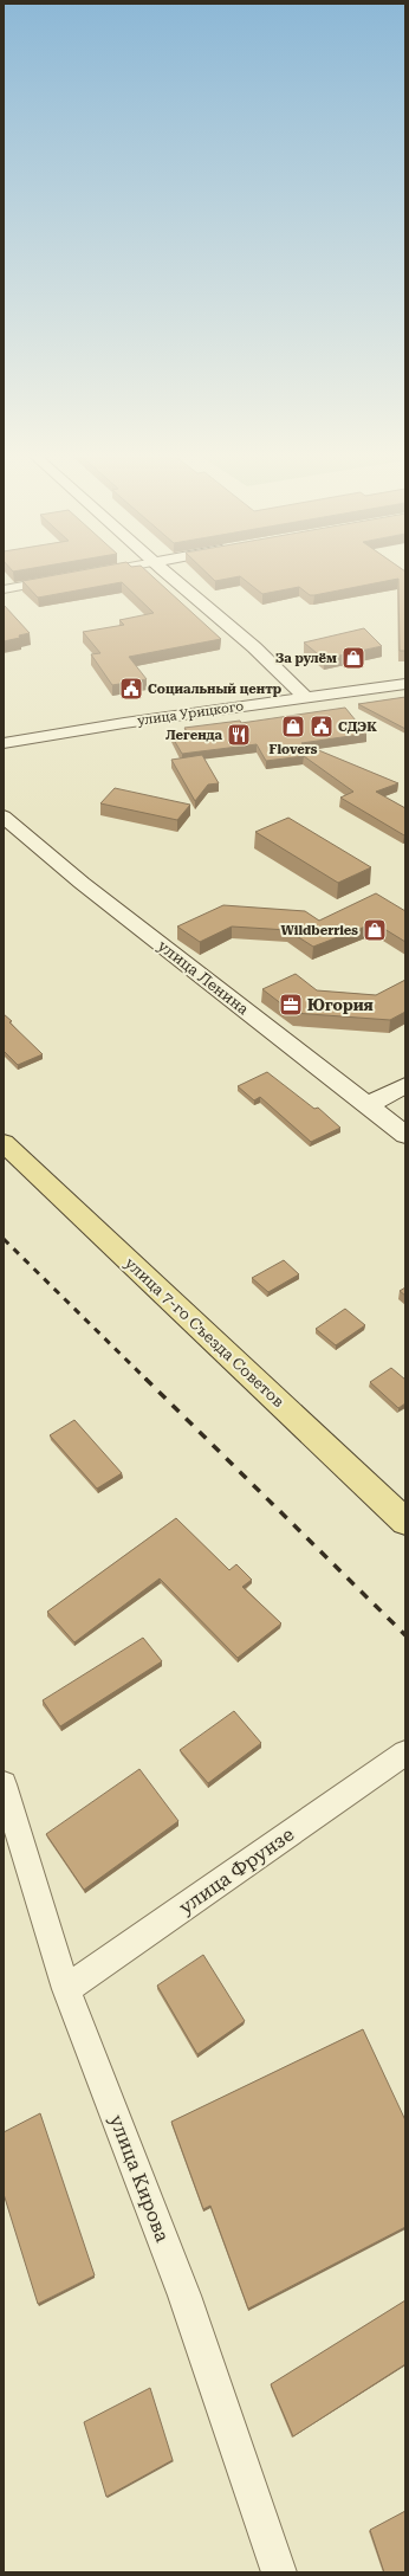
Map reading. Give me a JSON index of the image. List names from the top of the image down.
{
  "streets": {
    "main road": ["улица 7-го Съезда Советов"],
    "street": [
      "улица Урицкого",
      "улица Ленина",
      "улица Фрунзе",
      "улица Кирова"
    ]
  },
  "crossings": [
    ["улица Фрунзе", "улица Кирова"]
  ],
  "places": {
    "shop": ["За рулём", "Flovers", "Wildberries"],
    "public building": ["Социальный центр", "СДЭК"],
    "restaurant": ["Легенда"],
    "office": ["Югория"]
  }
}
